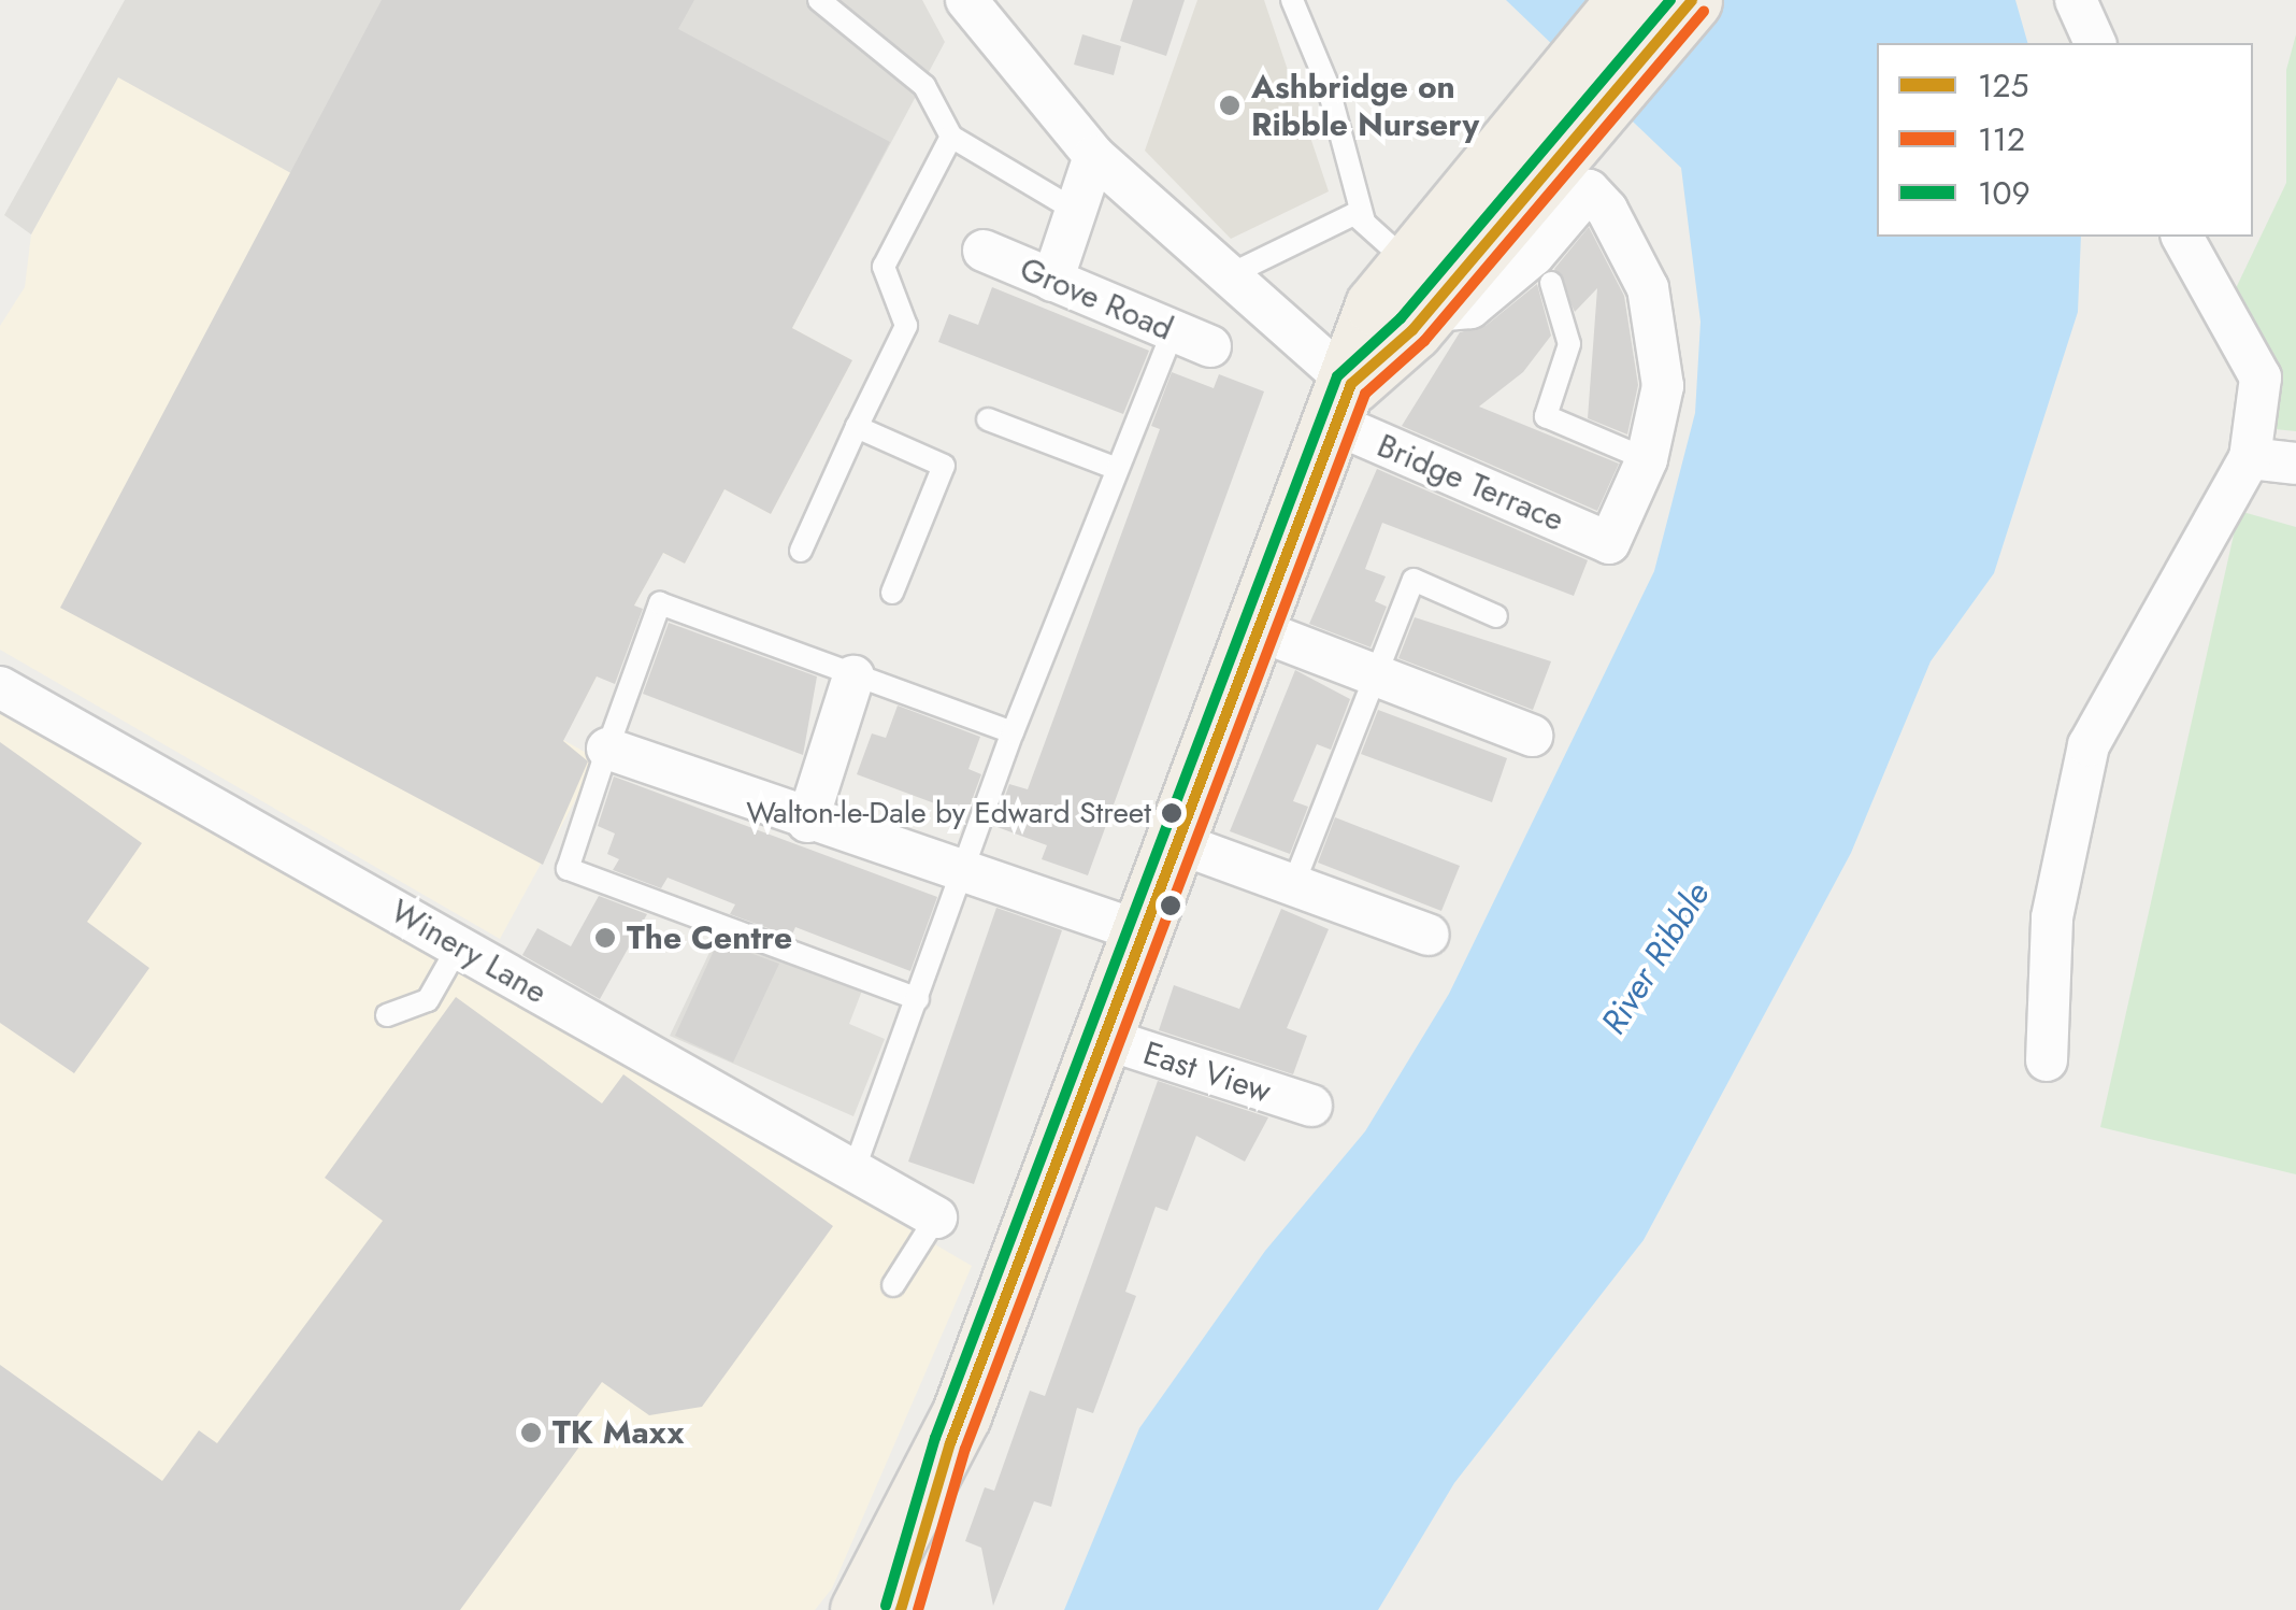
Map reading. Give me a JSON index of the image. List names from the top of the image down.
{
  "streets": {
    "street": [
      "Grove Road",
      "Bridge Terrace",
      "Winery Lane",
      "East View"
    ]
  },
  "water": ["River Ribble"],
  "places": [
    "Ashbridge on Ribble Nursery",
    "Walton-le-Dale by Edward Street",
    "The Centre",
    "TK Maxx"
  ],
  "lines": ["transit line 125", "transit line 109", "transit line 112"],
  "legend": ["125", "112", "109"]
}
